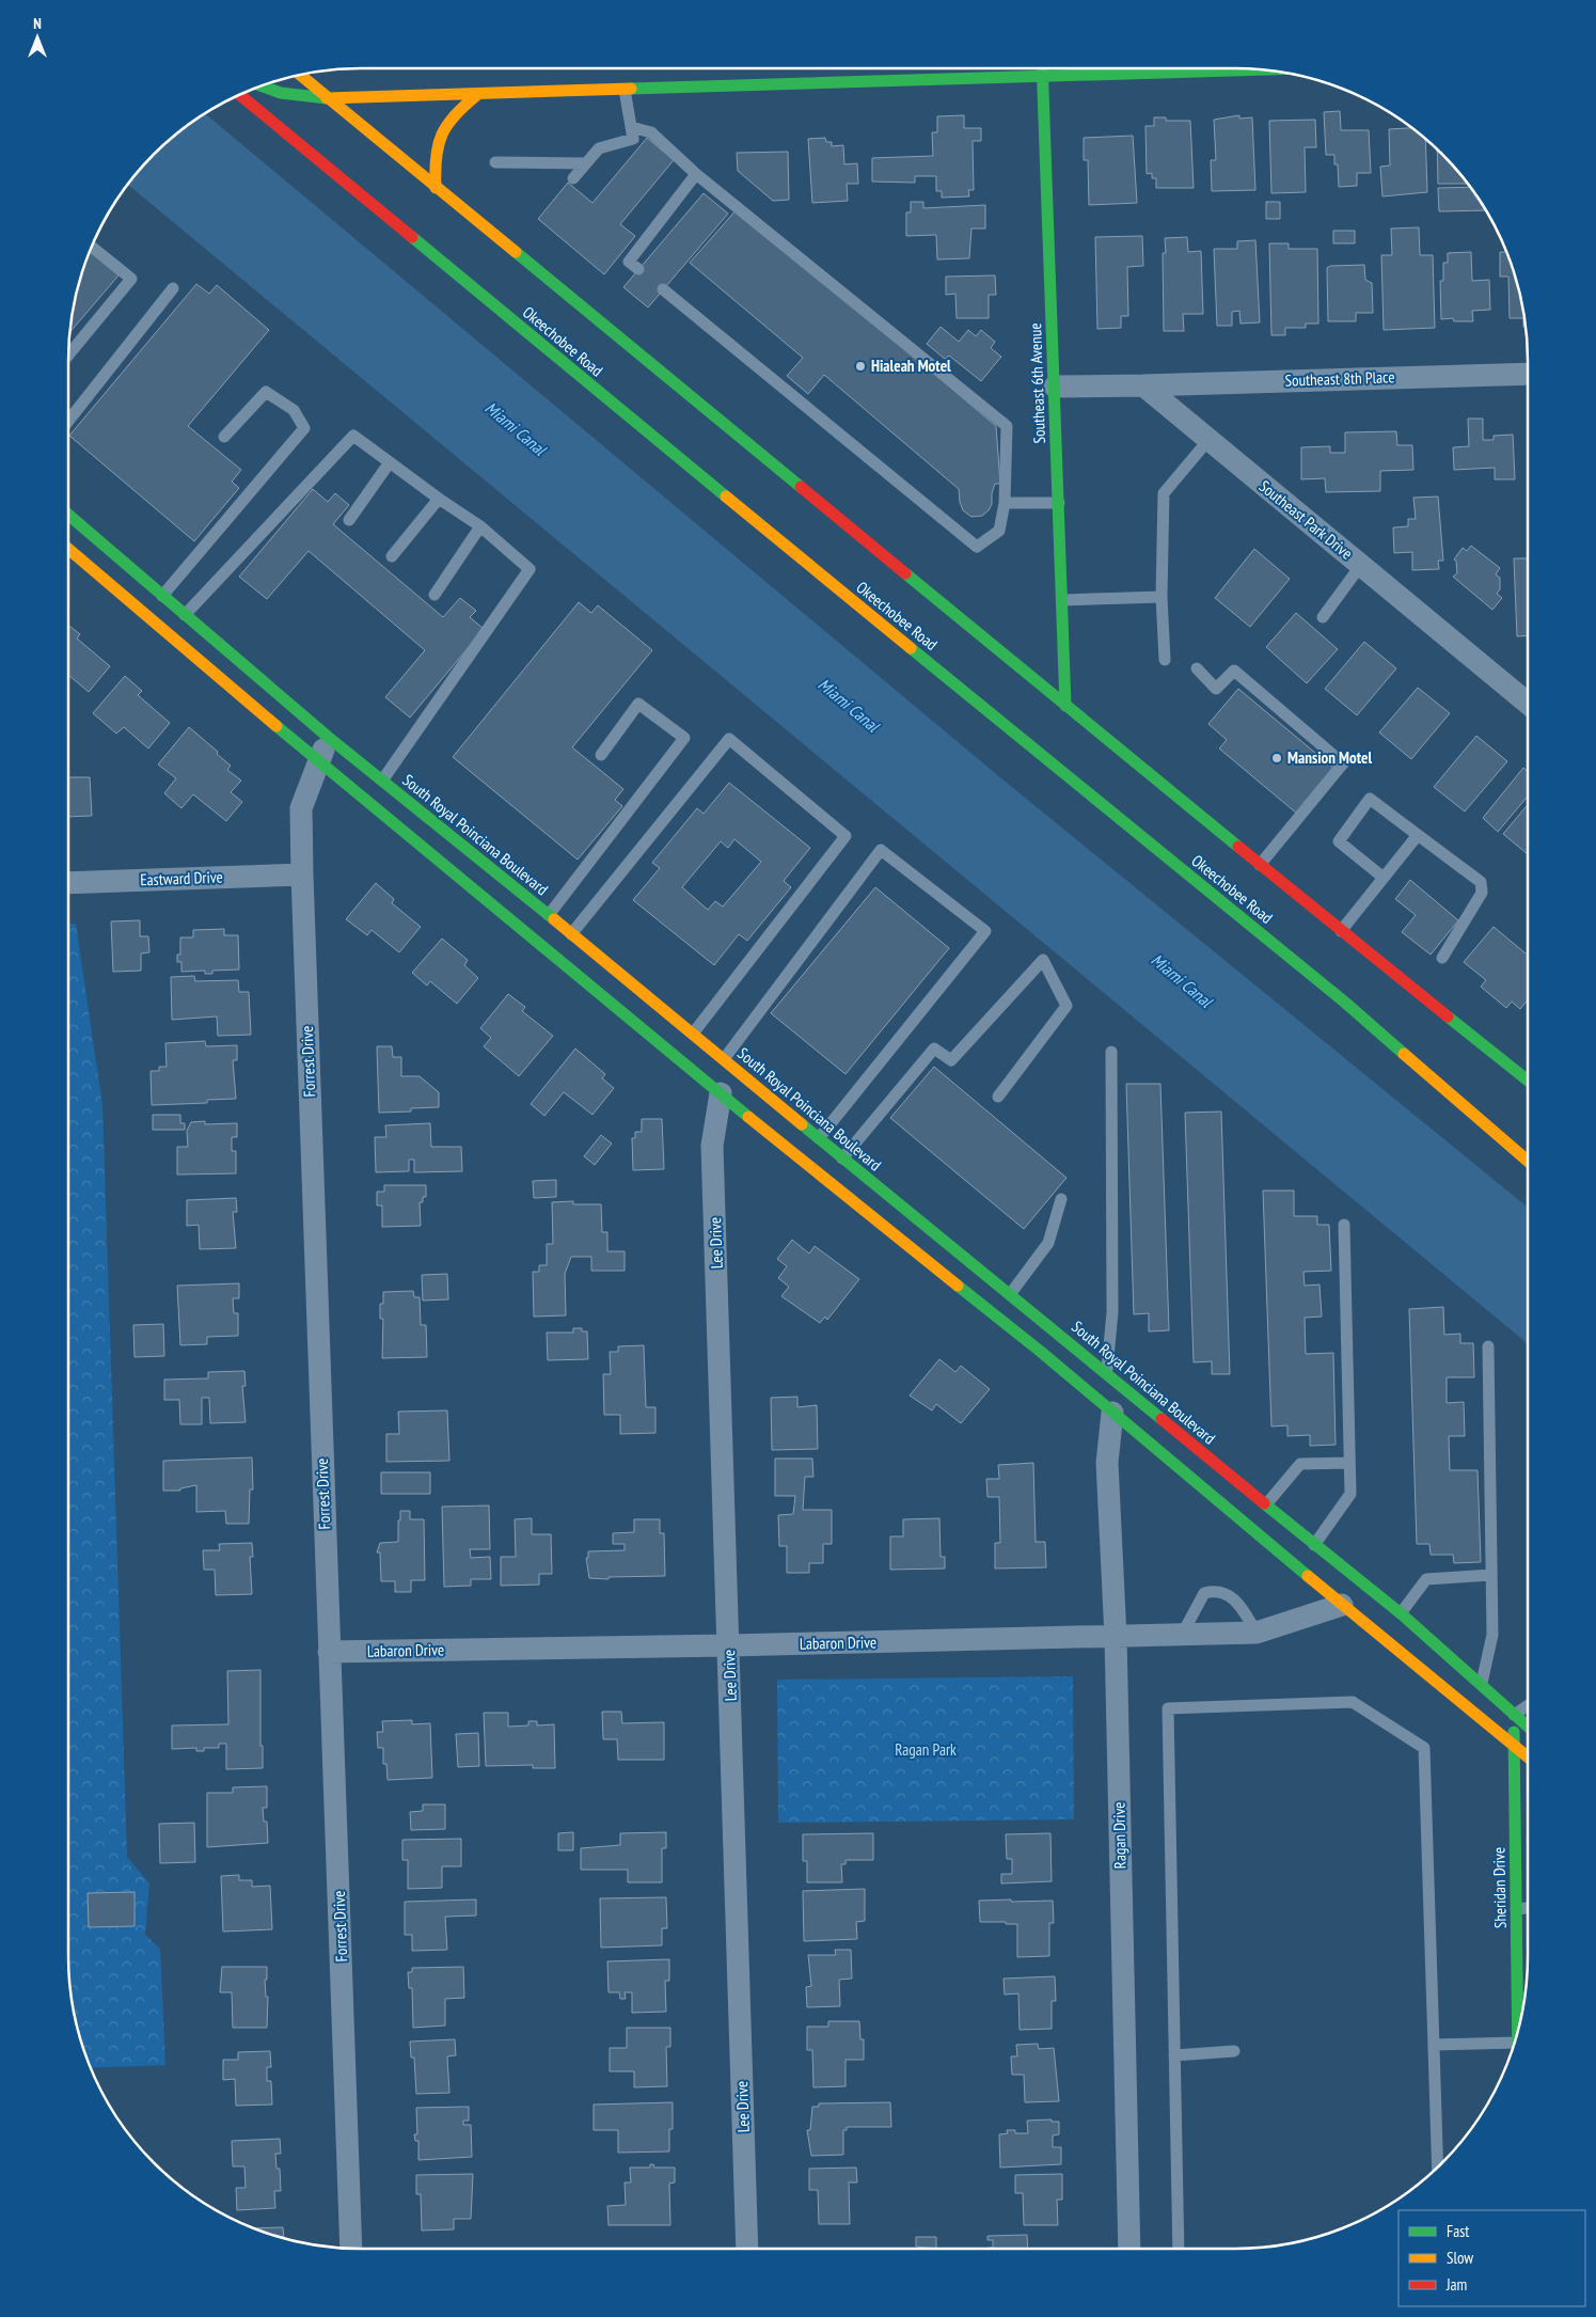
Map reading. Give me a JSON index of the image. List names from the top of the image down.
{
  "streets": {
    "main road": [
      "Okeechobee Road",
      "Southeast 6th Avenue",
      "South Royal Poinciana Boulevard",
      "Sheridan Drive"
    ],
    "street": [
      "Southeast 8th Place",
      "Southeast Park Drive",
      "Eastward Drive",
      "Forrest Drive",
      "Lee Drive",
      "Labaron Drive",
      "Ragan Drive"
    ]
  },
  "crossings": [
    ["Southeast 8th Place", "Southeast Park Drive"],
    ["South Royal Poinciana Boulevard", "Forrest Drive"],
    ["South Royal Poinciana Boulevard", "Sheridan Drive"],
    ["Eastward Drive", "Forrest Drive"],
    ["Forrest Drive", "Labaron Drive"],
    ["Lee Drive", "Labaron Drive"],
    ["Labaron Drive", "Ragan Drive"]
  ],
  "water": ["Miami Canal"],
  "parks": ["Ragan Park"],
  "places": ["Hialeah Motel", "Mansion Motel"],
  "legend": ["Fast", "Slow", "Jam"],
  "north": "top"
}
